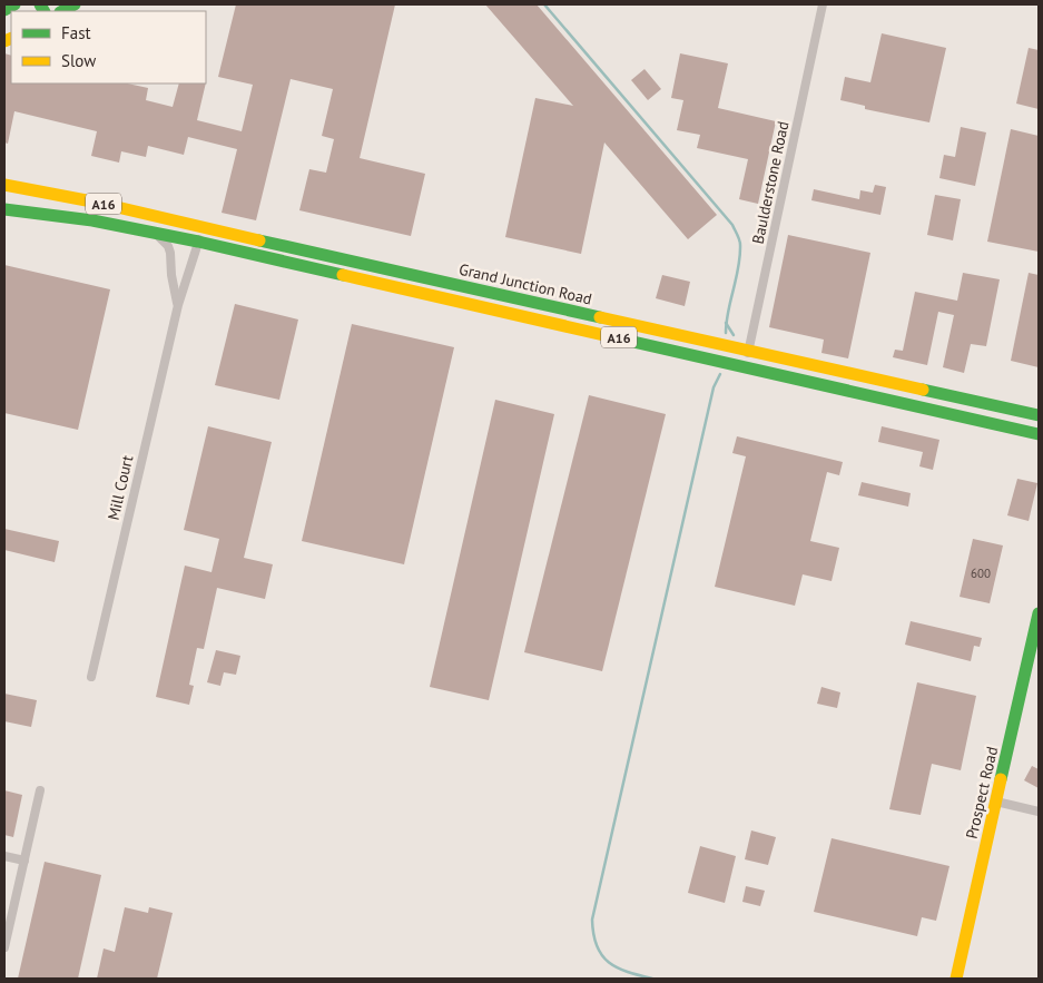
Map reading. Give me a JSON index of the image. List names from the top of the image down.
{
  "streets": {
    "main road": ["A16", "Grand Junction Road", "Prospect Road"],
    "street": ["Baulderstone Road", "Mill Court"]
  },
  "crossings": [
    ["Baulderstone Road", "Grand Junction Road"],
    ["Grand Junction Road", "Mill Court"]
  ],
  "house_numbers": ["600"],
  "legend": ["Fast", "Slow"]
}
